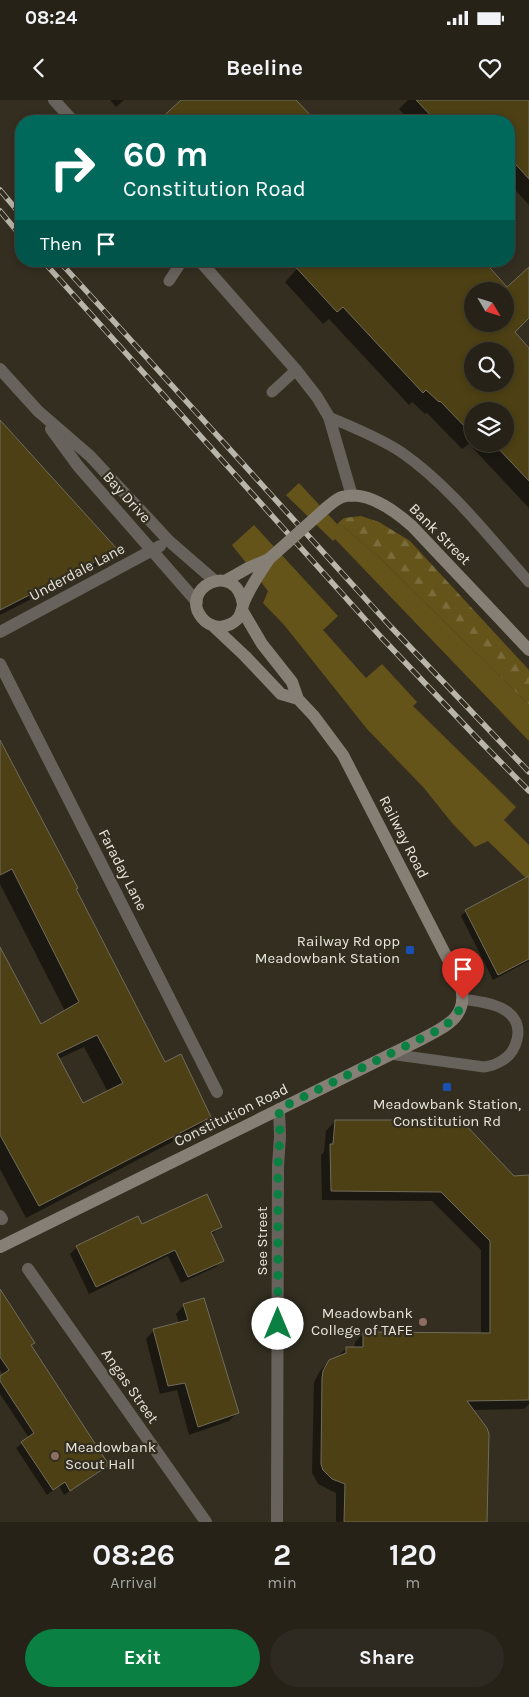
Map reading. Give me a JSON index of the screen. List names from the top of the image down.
{
  "streets": {
    "main road": ["Bank Street", "Railway Road", "Constitution Road"],
    "street": [
      "Bay Drive",
      "Underdale Lane",
      "Faraday Lane",
      "See Street",
      "Angas Street"
    ]
  },
  "crossings": [
    ["Bay Drive", "Underdale Lane"],
    ["Bay Drive", "Railway Road"],
    ["Railway Road", "Constitution Road"],
    ["Constitution Road", "See Street"]
  ],
  "places": {
    "transit": ["Railway Rd opp Meadowbank Station", "Meadowbank Station, Constitution Rd"],
    "other": ["Meadowbank College of TAFE", "Meadowbank Scout Hall"]
  },
  "north": "bottom right",
  "page": {
    "status": "08:24",
    "header": "Beeline",
    "turn": ["60 m", "Constitution Road"],
    "then": "Then",
    "eta": [
      "08:26",
      "Arrival",
      "2",
      "min",
      "120",
      "m"
    ],
    "buttons": ["Exit", "Share"]
  }
}
